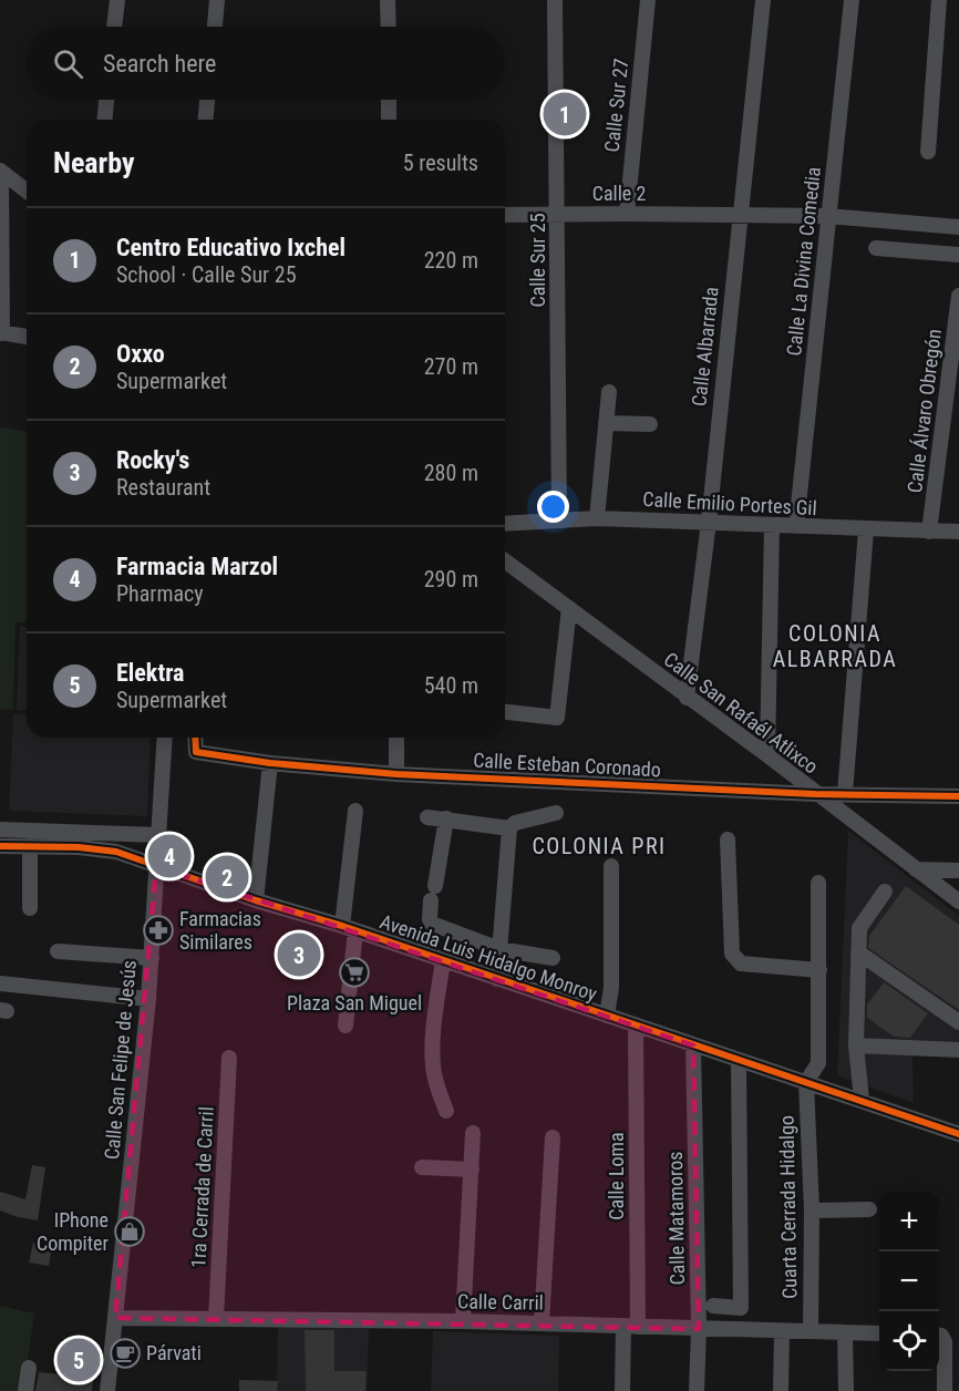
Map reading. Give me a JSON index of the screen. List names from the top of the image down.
{
  "streets": {
    "street": [
      "Calle Sur 27",
      "Calle 2",
      "Calle Sur 25",
      "Calle La Divina Comedia",
      "Calle Albarrada",
      "Calle Álvaro Obregón",
      "Calle Emilio Portes Gil",
      "Calle San Rafaél Atlixco",
      "Calle Esteban Coronado",
      "Avenida Luis Hidalgo Monroy",
      "Calle San Felipe de Jesús",
      "Calle Loma",
      "1ra Cerrada de Carril",
      "Cuarta Cerrada Hidalgo",
      "Calle Matamoros",
      "Calle Carril"
    ]
  },
  "crossings": [
    ["Calle Sur 27", "Calle 2"],
    ["Calle 2", "Calle Sur 25"],
    ["Calle 2", "Calle La Divina Comedia"],
    ["Calle 2", "Calle Albarrada"],
    ["Calle Sur 25", "Calle Emilio Portes Gil"],
    ["Calle La Divina Comedia", "Calle Emilio Portes Gil"],
    ["Calle Albarrada", "Calle Emilio Portes Gil"],
    ["Calle Albarrada", "Calle San Rafaél Atlixco"],
    ["Calle Álvaro Obregón", "Calle Emilio Portes Gil"],
    ["Calle San Rafaél Atlixco", "Calle Esteban Coronado"],
    ["Avenida Luis Hidalgo Monroy", "Calle San Felipe de Jesús"],
    ["Avenida Luis Hidalgo Monroy", "Calle Loma"],
    ["Avenida Luis Hidalgo Monroy", "Cuarta Cerrada Hidalgo"],
    ["Avenida Luis Hidalgo Monroy", "Calle Matamoros"],
    ["Calle San Felipe de Jesús", "Calle Carril"],
    ["Calle Loma", "Calle Carril"],
    ["1ra Cerrada de Carril", "Calle Carril"],
    ["Cuarta Cerrada Hidalgo", "Calle Carril"],
    ["Calle Matamoros", "Calle Carril"]
  ],
  "districts": ["COLONIA ALBARRADA", "COLONIA PRI"],
  "places": {
    "pharmacy": ["Farmacias Similares"],
    "supermarket": ["Plaza San Miguel"],
    "shop": ["IPhone Compiter"],
    "cafe": ["Párvati"]
  },
  "page": {
    "search": "Search here",
    "pins": [
      "1",
      "4",
      "2",
      "3",
      "5"
    ],
    "heading": ["Nearby", "5 results"],
    "list": [
      {
        "mark": "1",
        "name": "Centro Educativo Ixchel",
        "note": "School · Calle Sur 25",
        "value": "220 m"
      },
      {
        "mark": "2",
        "name": "Oxxo",
        "note": "Supermarket",
        "value": "270 m"
      },
      {
        "mark": "3",
        "name": "Rocky's",
        "note": "Restaurant",
        "value": "280 m"
      },
      {
        "mark": "4",
        "name": "Farmacia Marzol",
        "note": "Pharmacy",
        "value": "290 m"
      },
      {
        "mark": "5",
        "name": "Elektra",
        "note": "Supermarket",
        "value": "540 m"
      }
    ],
    "map_buttons": ["+", "−"]
  }
}
